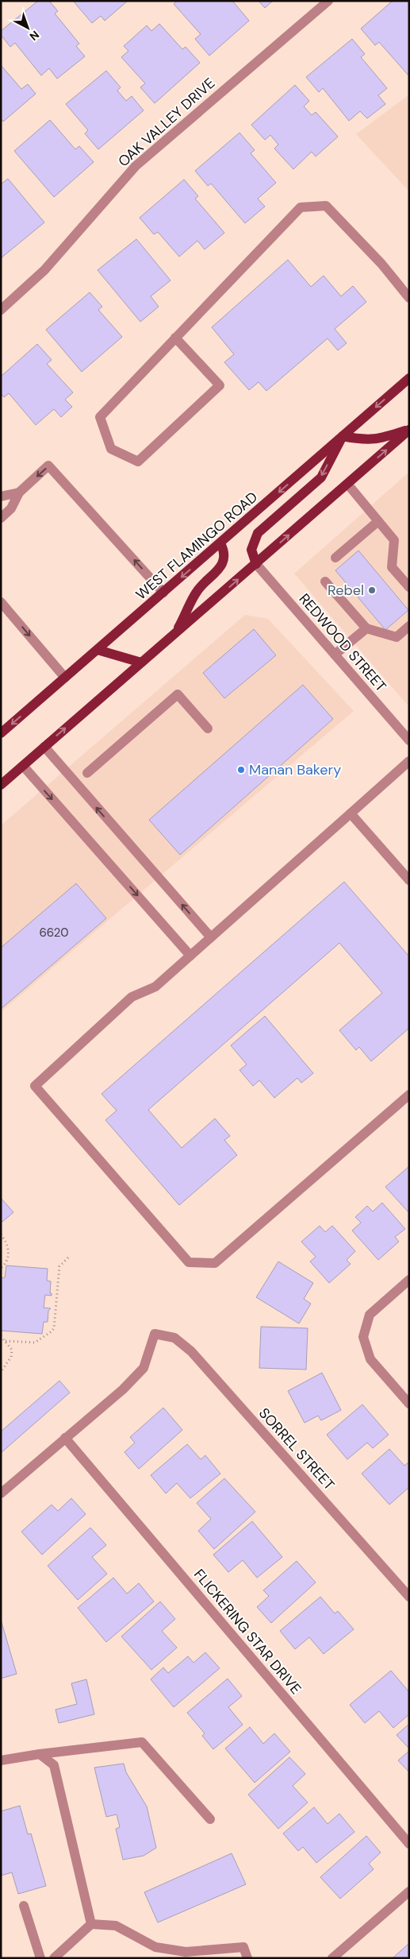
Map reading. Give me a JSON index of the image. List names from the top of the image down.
{
  "streets": {
    "main road": ["WEST FLAMINGO ROAD"],
    "street": [
      "OAK VALLEY DRIVE",
      "REDWOOD STREET",
      "SORREL STREET",
      "FLICKERING STAR DRIVE"
    ]
  },
  "crossings": [
    ["SORREL STREET", "FLICKERING STAR DRIVE"]
  ],
  "places": ["Rebel", "Manan Bakery"],
  "house_numbers": ["6620"],
  "north": "bottom right"
}
